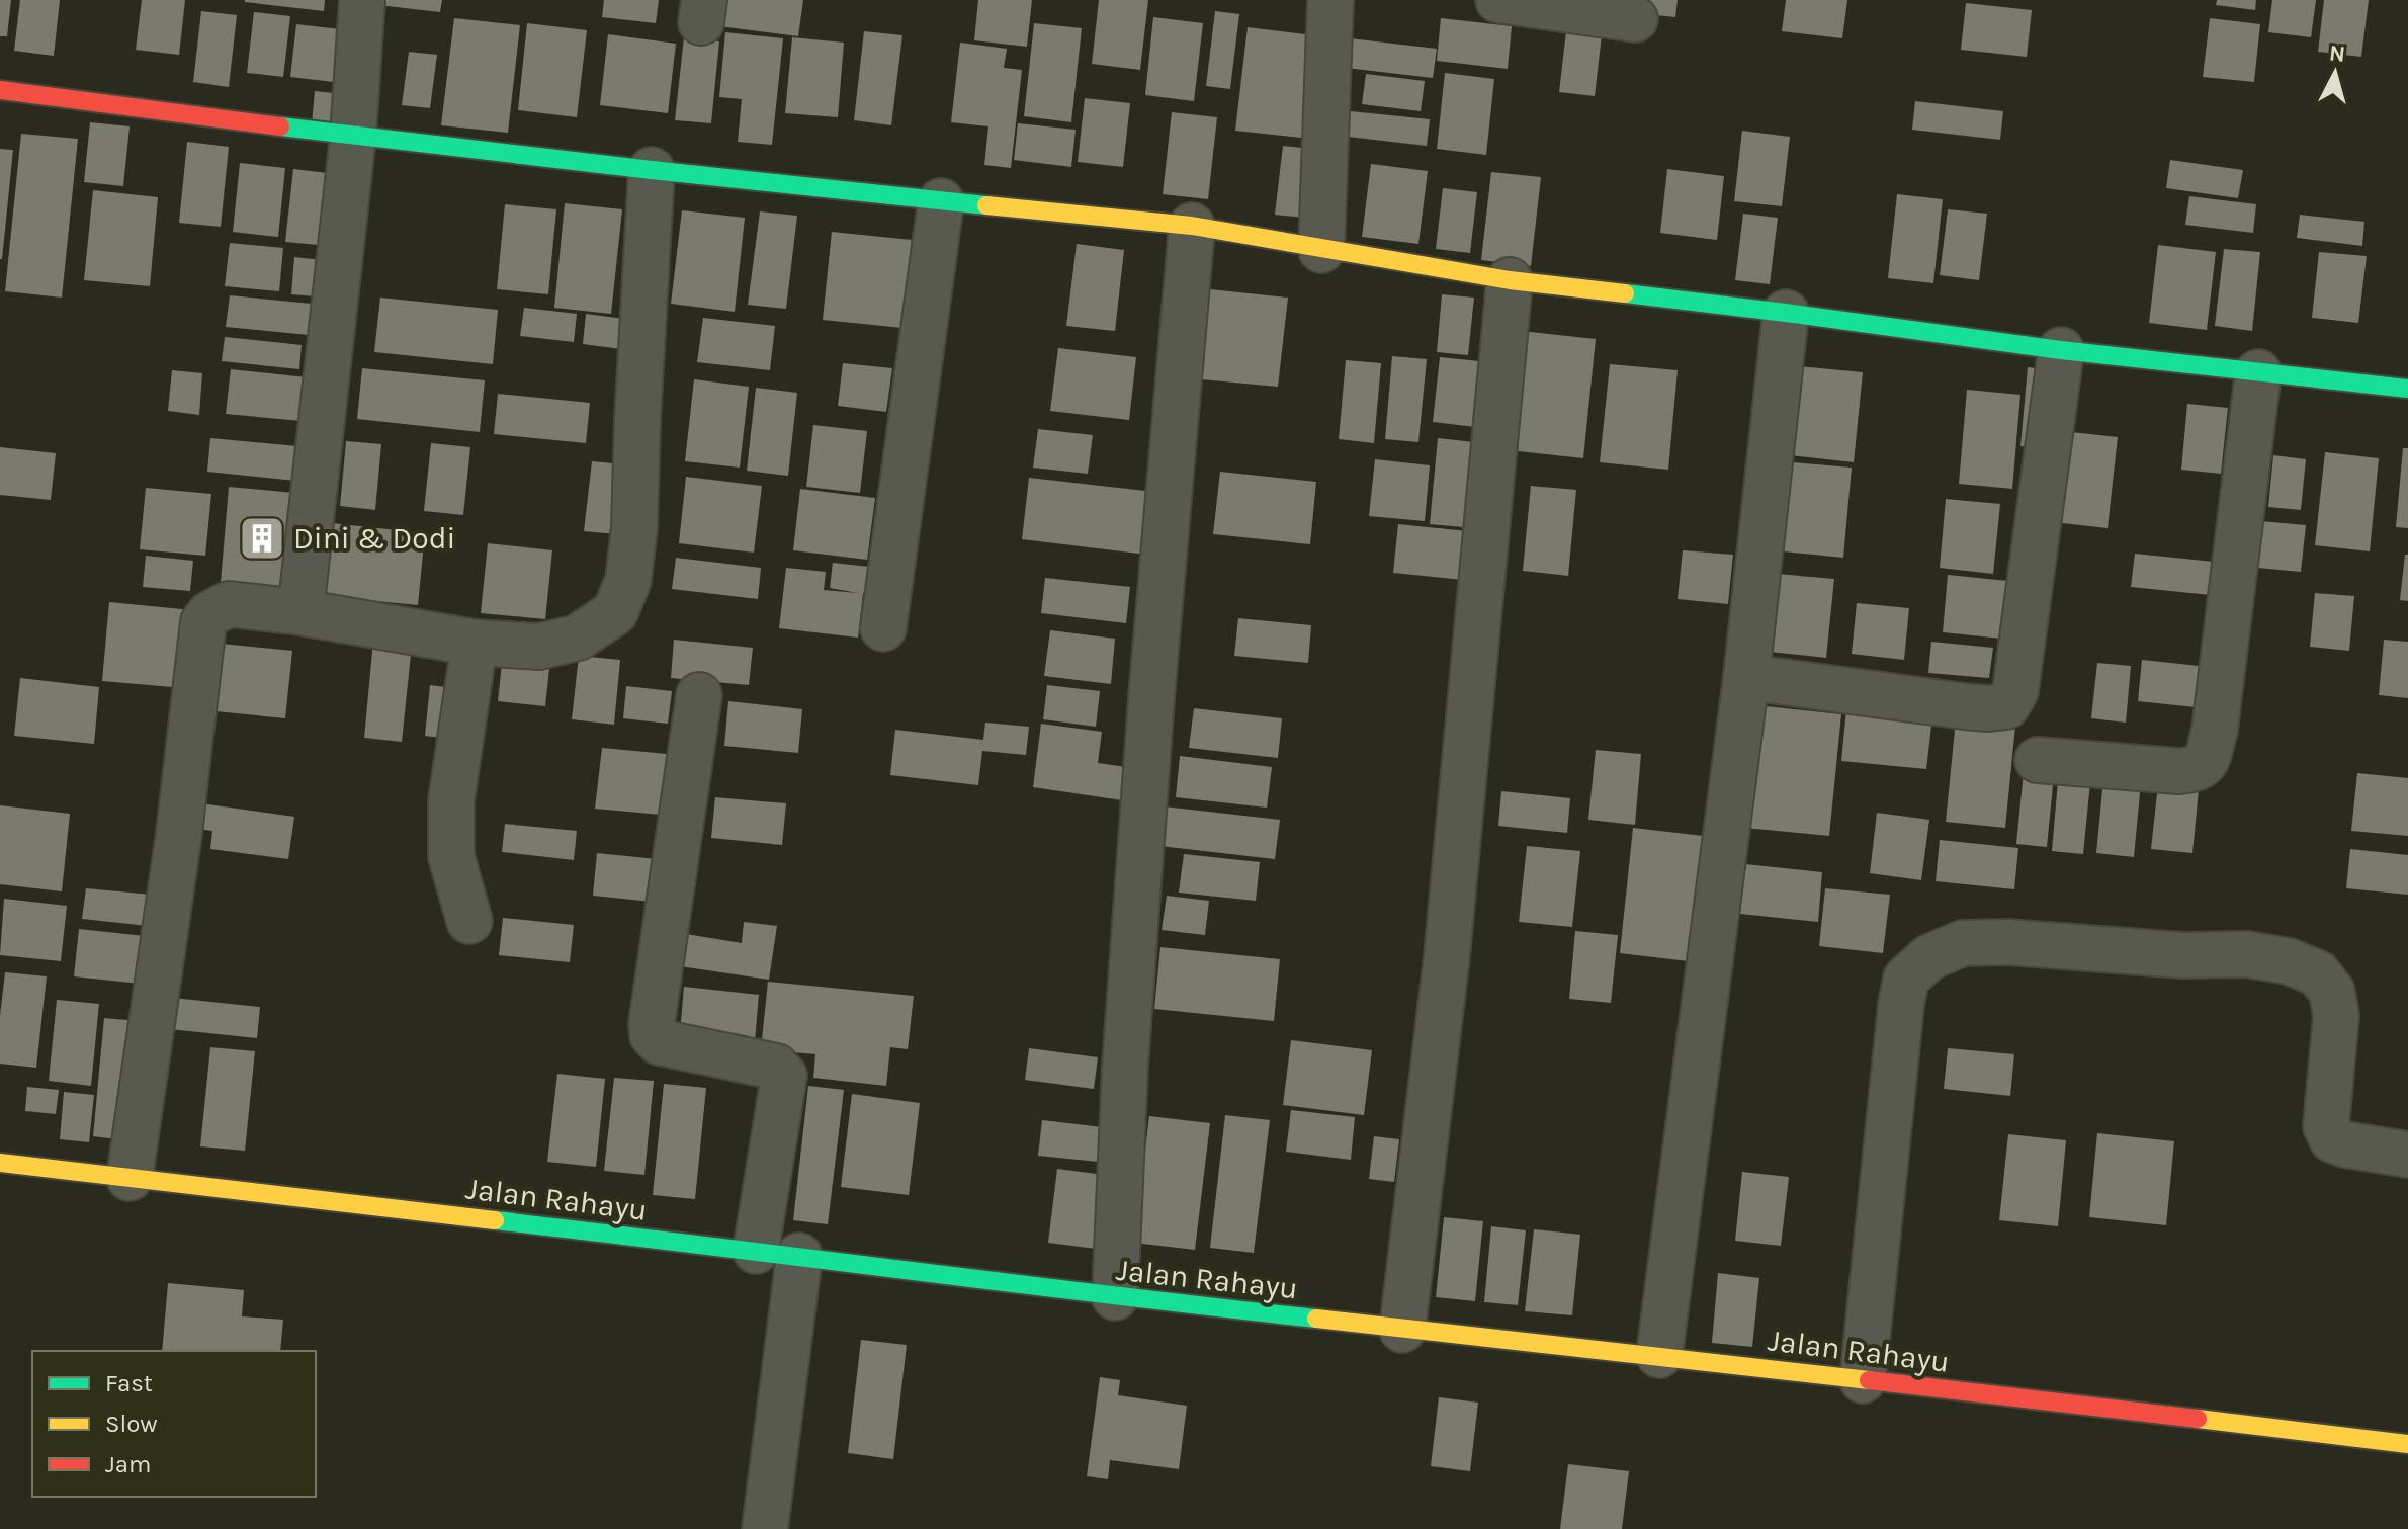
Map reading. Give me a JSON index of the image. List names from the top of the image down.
{
  "streets": {
    "street": ["Jalan Rahayu"]
  },
  "places": {
    "building": ["Dini & Dodi"]
  },
  "legend": ["Fast", "Slow", "Jam"],
  "north": "top"
}
